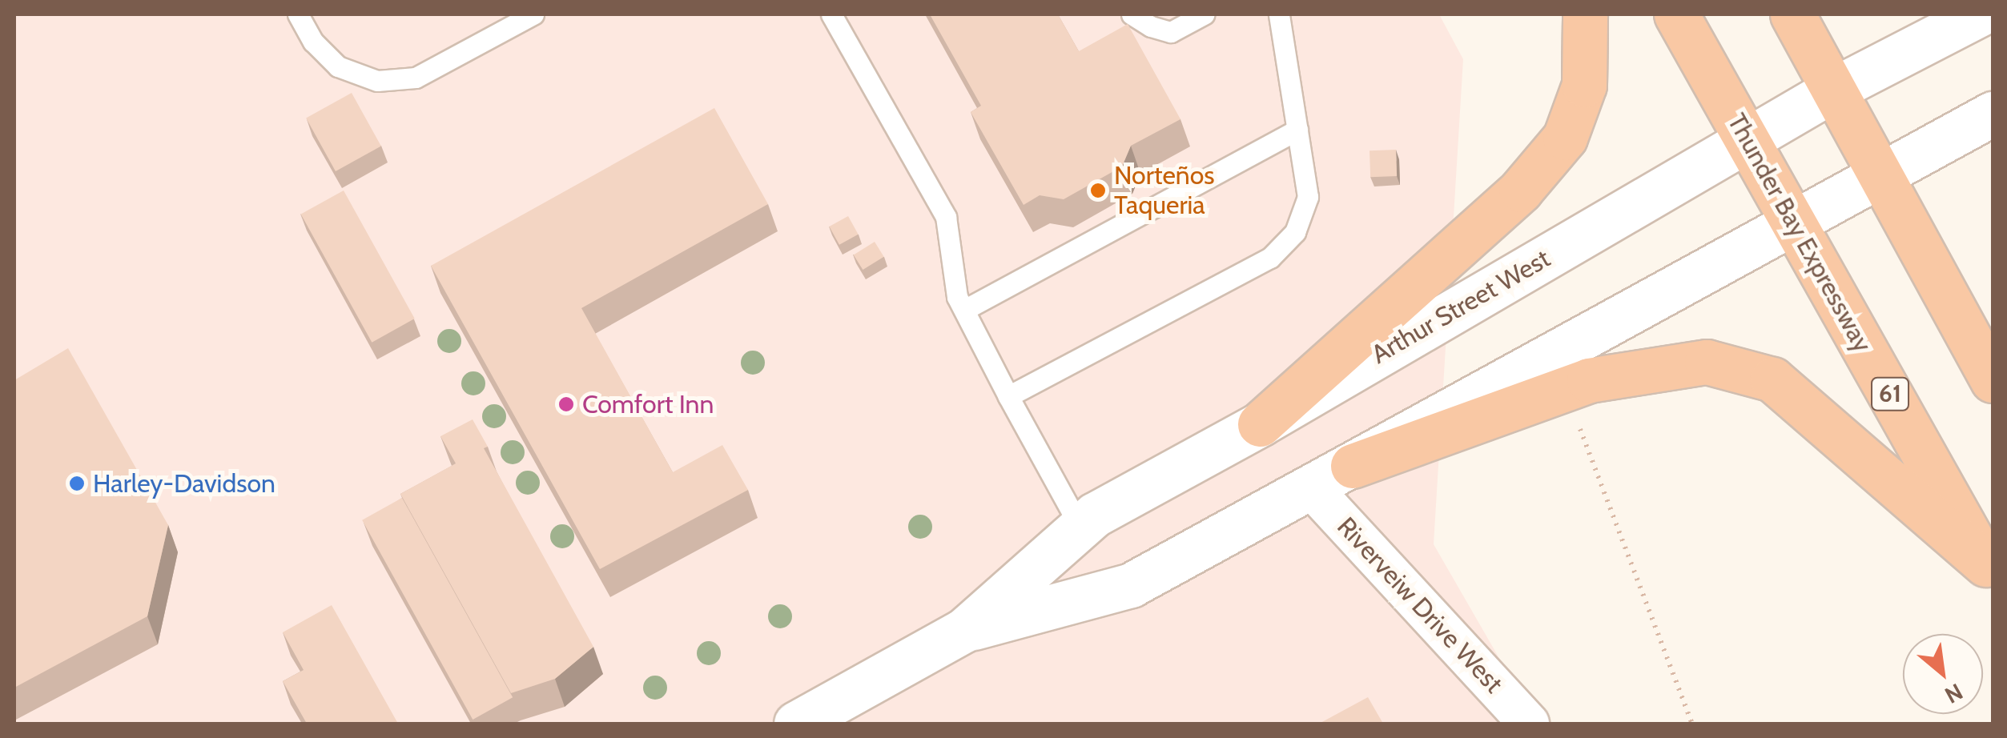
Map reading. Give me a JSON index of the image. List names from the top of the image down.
{
  "streets": {
    "highway": ["Thunder Bay Expressway", "61"],
    "main road": ["Arthur Street West"],
    "street": ["Riverveiw Drive West"]
  },
  "crossings": [
    ["Thunder Bay Expressway", "Arthur Street West"],
    ["Arthur Street West", "Riverveiw Drive West"]
  ],
  "places": ["Norteños Taqueria", "Comfort Inn", "Harley-Davidson"],
  "north": "bottom right"
}
